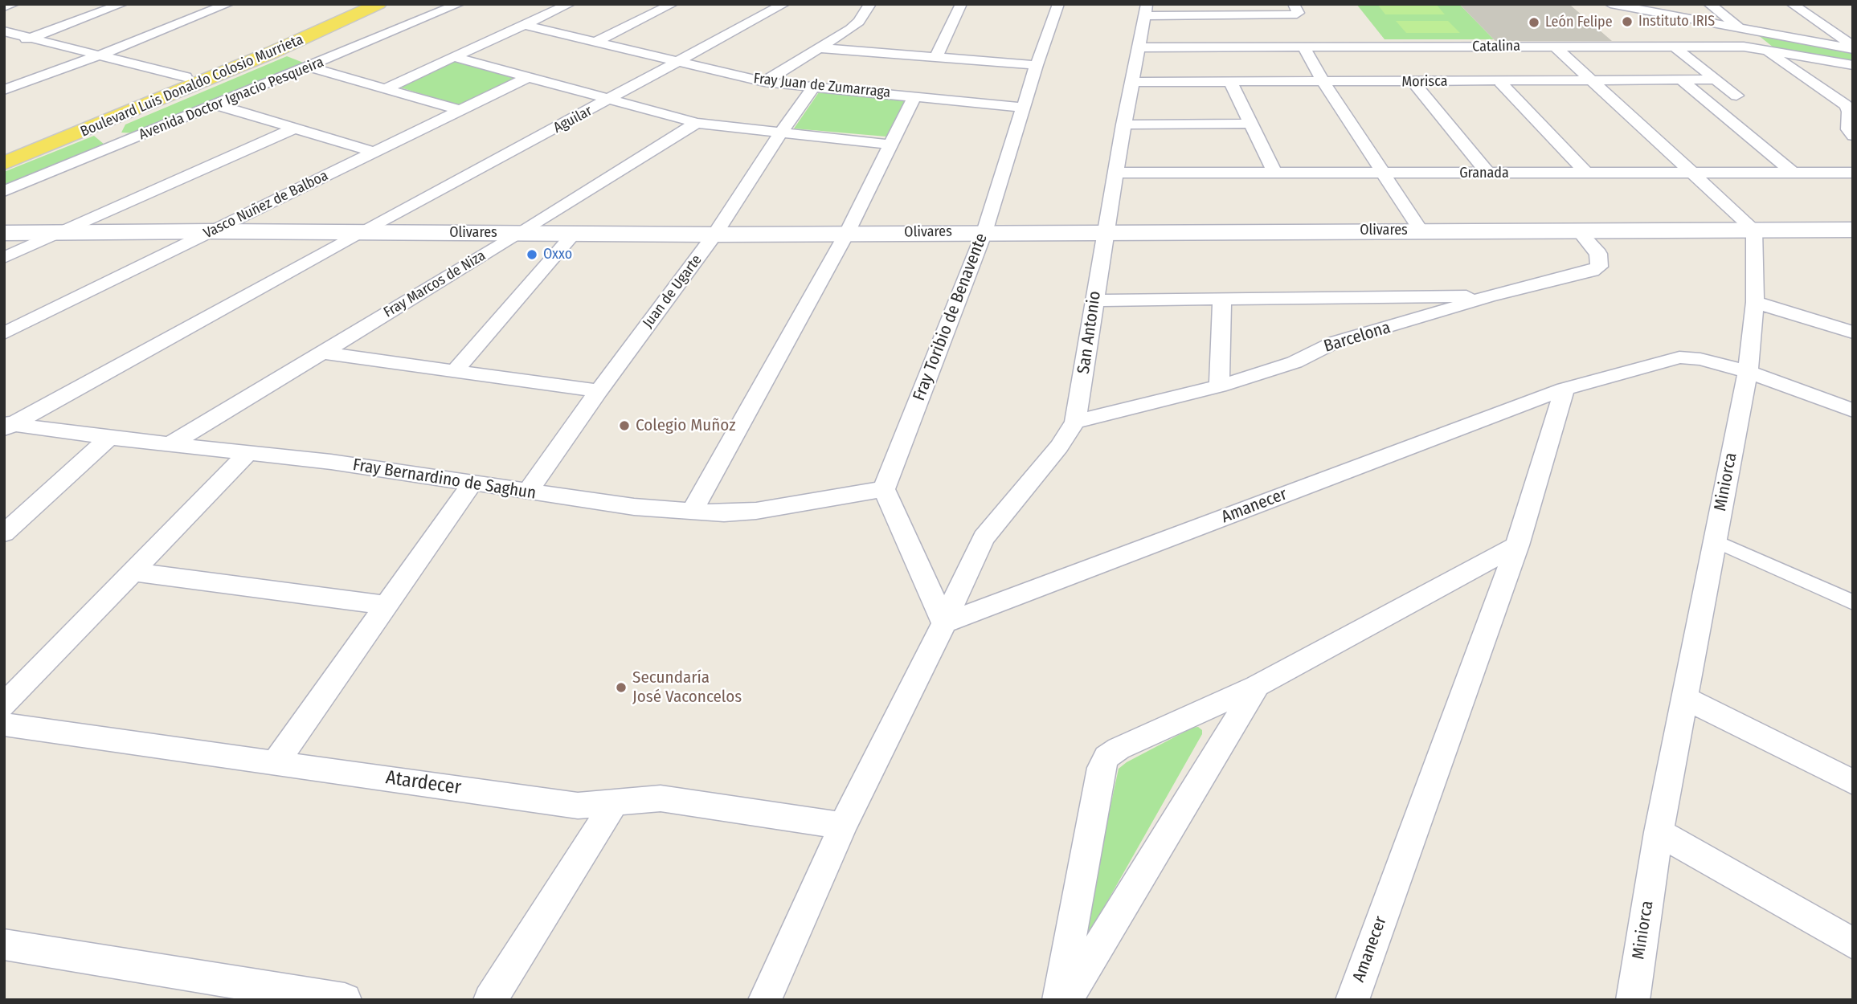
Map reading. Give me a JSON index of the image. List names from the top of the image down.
{
  "streets": {
    "main road": ["Boulevard Luis Donaldo Colosio Murrieta", "Olivares"],
    "street": [
      "Catalina",
      "Morisca",
      "Fray Juan de Zumarraga",
      "Avenida Doctor Ignacio Pesqueira",
      "Aguilar",
      "Granada",
      "Vasco Nuñez de Balboa",
      "Fray Marcos de Niza",
      "Juan de Ugarte",
      "Fray Toribio de Benavente",
      "San Antonio",
      "Barcelona",
      "Fray Bernardino de Saghun",
      "Miniorca",
      "Amanecer",
      "Atardecer"
    ]
  },
  "crossings": [
    ["Catalina", "San Antonio"],
    ["Morisca", "San Antonio"],
    ["Fray Juan de Zumarraga", "Aguilar"],
    ["Fray Juan de Zumarraga", "Juan de Ugarte"],
    ["Fray Juan de Zumarraga", "Fray Toribio de Benavente"],
    ["Aguilar", "Olivares"],
    ["Aguilar", "Fray Bernardino de Saghun"],
    ["Granada", "San Antonio"],
    ["Vasco Nuñez de Balboa", "Olivares"],
    ["Olivares", "Fray Marcos de Niza"],
    ["Olivares", "Juan de Ugarte"],
    ["Olivares", "Fray Toribio de Benavente"],
    ["Olivares", "San Antonio"],
    ["Olivares", "Barcelona"],
    ["Olivares", "Miniorca"],
    ["Fray Marcos de Niza", "Fray Bernardino de Saghun"],
    ["Juan de Ugarte", "Fray Bernardino de Saghun"],
    ["Fray Toribio de Benavente", "Fray Bernardino de Saghun"],
    ["San Antonio", "Barcelona"],
    ["San Antonio", "Amanecer"],
    ["San Antonio", "Atardecer"],
    ["Miniorca", "Amanecer"]
  ],
  "places": [
    "Instituto IRIS",
    "León Felipe",
    "Oxxo",
    "Colegio Muñoz",
    "Secundaría José Vaconcelos"
  ]
}
